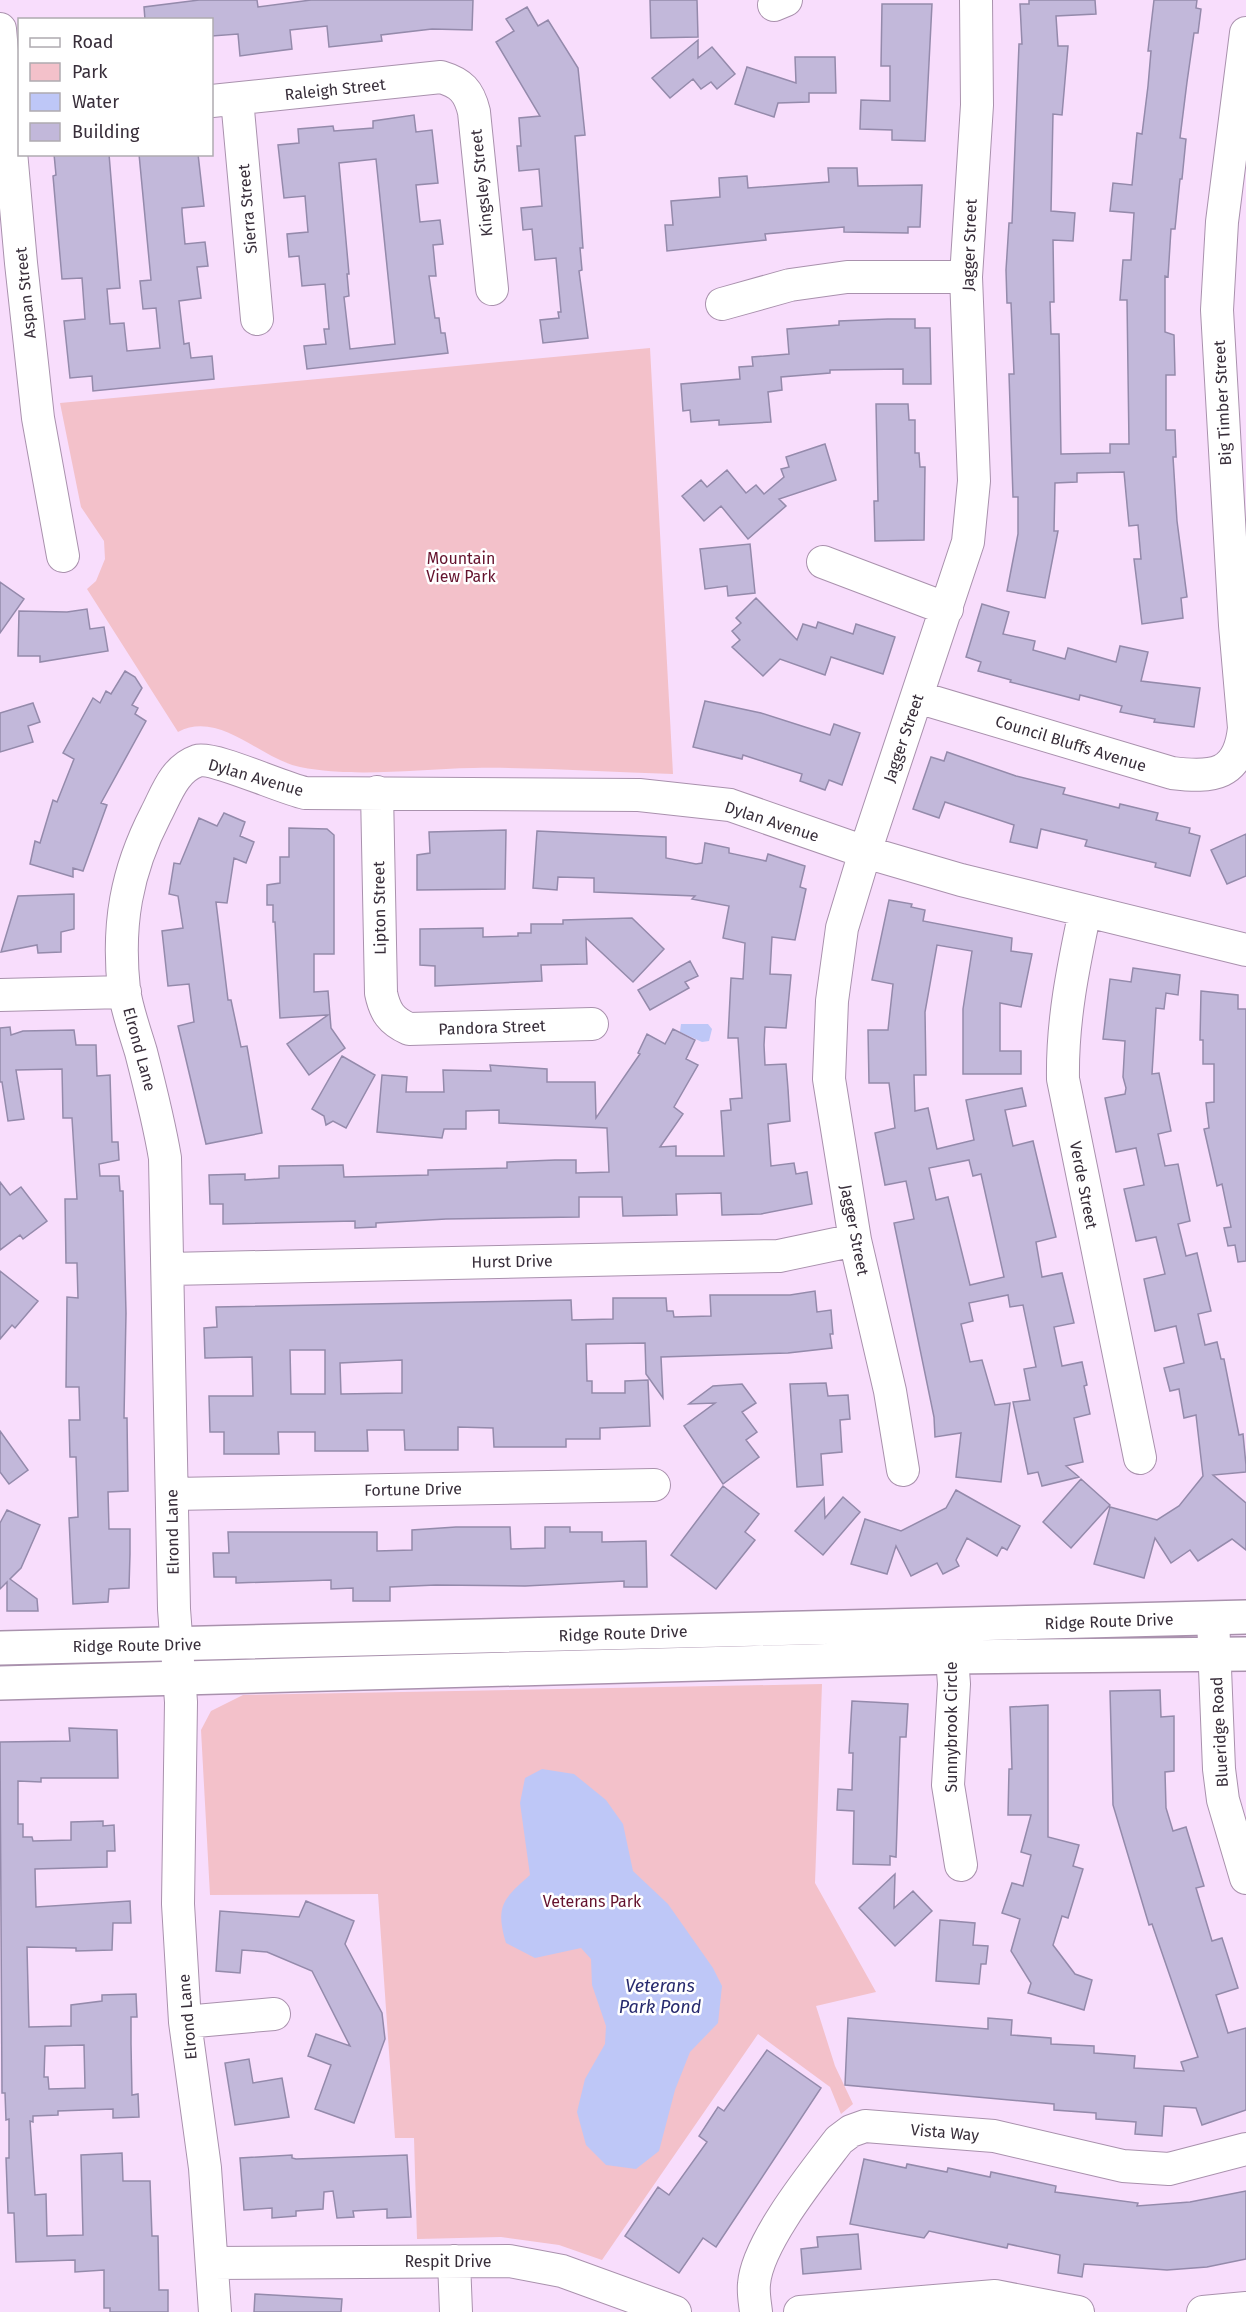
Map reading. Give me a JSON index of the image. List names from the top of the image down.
{
  "streets": {
    "main road": ["Ridge Route Drive"],
    "street": [
      "Raleigh Street",
      "Kingsley Street",
      "Sierra Street",
      "Jagger Street",
      "Aspan Street",
      "Big Timber Street",
      "Council Bluffs Avenue",
      "Dylan Avenue",
      "Lipton Street",
      "Pandora Street",
      "Elrond Lane",
      "Verde Street",
      "Hurst Drive",
      "Fortune Drive",
      "Sunnybrook Circle",
      "Blueridge Road",
      "Vista Way",
      "Respit Drive"
    ]
  },
  "crossings": [
    ["Raleigh Street", "Kingsley Street"],
    ["Raleigh Street", "Sierra Street"],
    ["Jagger Street", "Council Bluffs Avenue"],
    ["Jagger Street", "Dylan Avenue"],
    ["Jagger Street", "Hurst Drive"],
    ["Big Timber Street", "Council Bluffs Avenue"],
    ["Dylan Avenue", "Lipton Street"],
    ["Dylan Avenue", "Elrond Lane"],
    ["Dylan Avenue", "Verde Street"],
    ["Lipton Street", "Pandora Street"],
    ["Elrond Lane", "Hurst Drive"],
    ["Elrond Lane", "Fortune Drive"],
    ["Elrond Lane", "Ridge Route Drive"],
    ["Elrond Lane", "Respit Drive"],
    ["Ridge Route Drive", "Sunnybrook Circle"],
    ["Ridge Route Drive", "Blueridge Road"]
  ],
  "water": ["Veterans Park Pond"],
  "parks": ["Mountain View Park", "Veterans Park"],
  "legend": [
    "Road",
    "Park",
    "Water",
    "Building"
  ]
}
